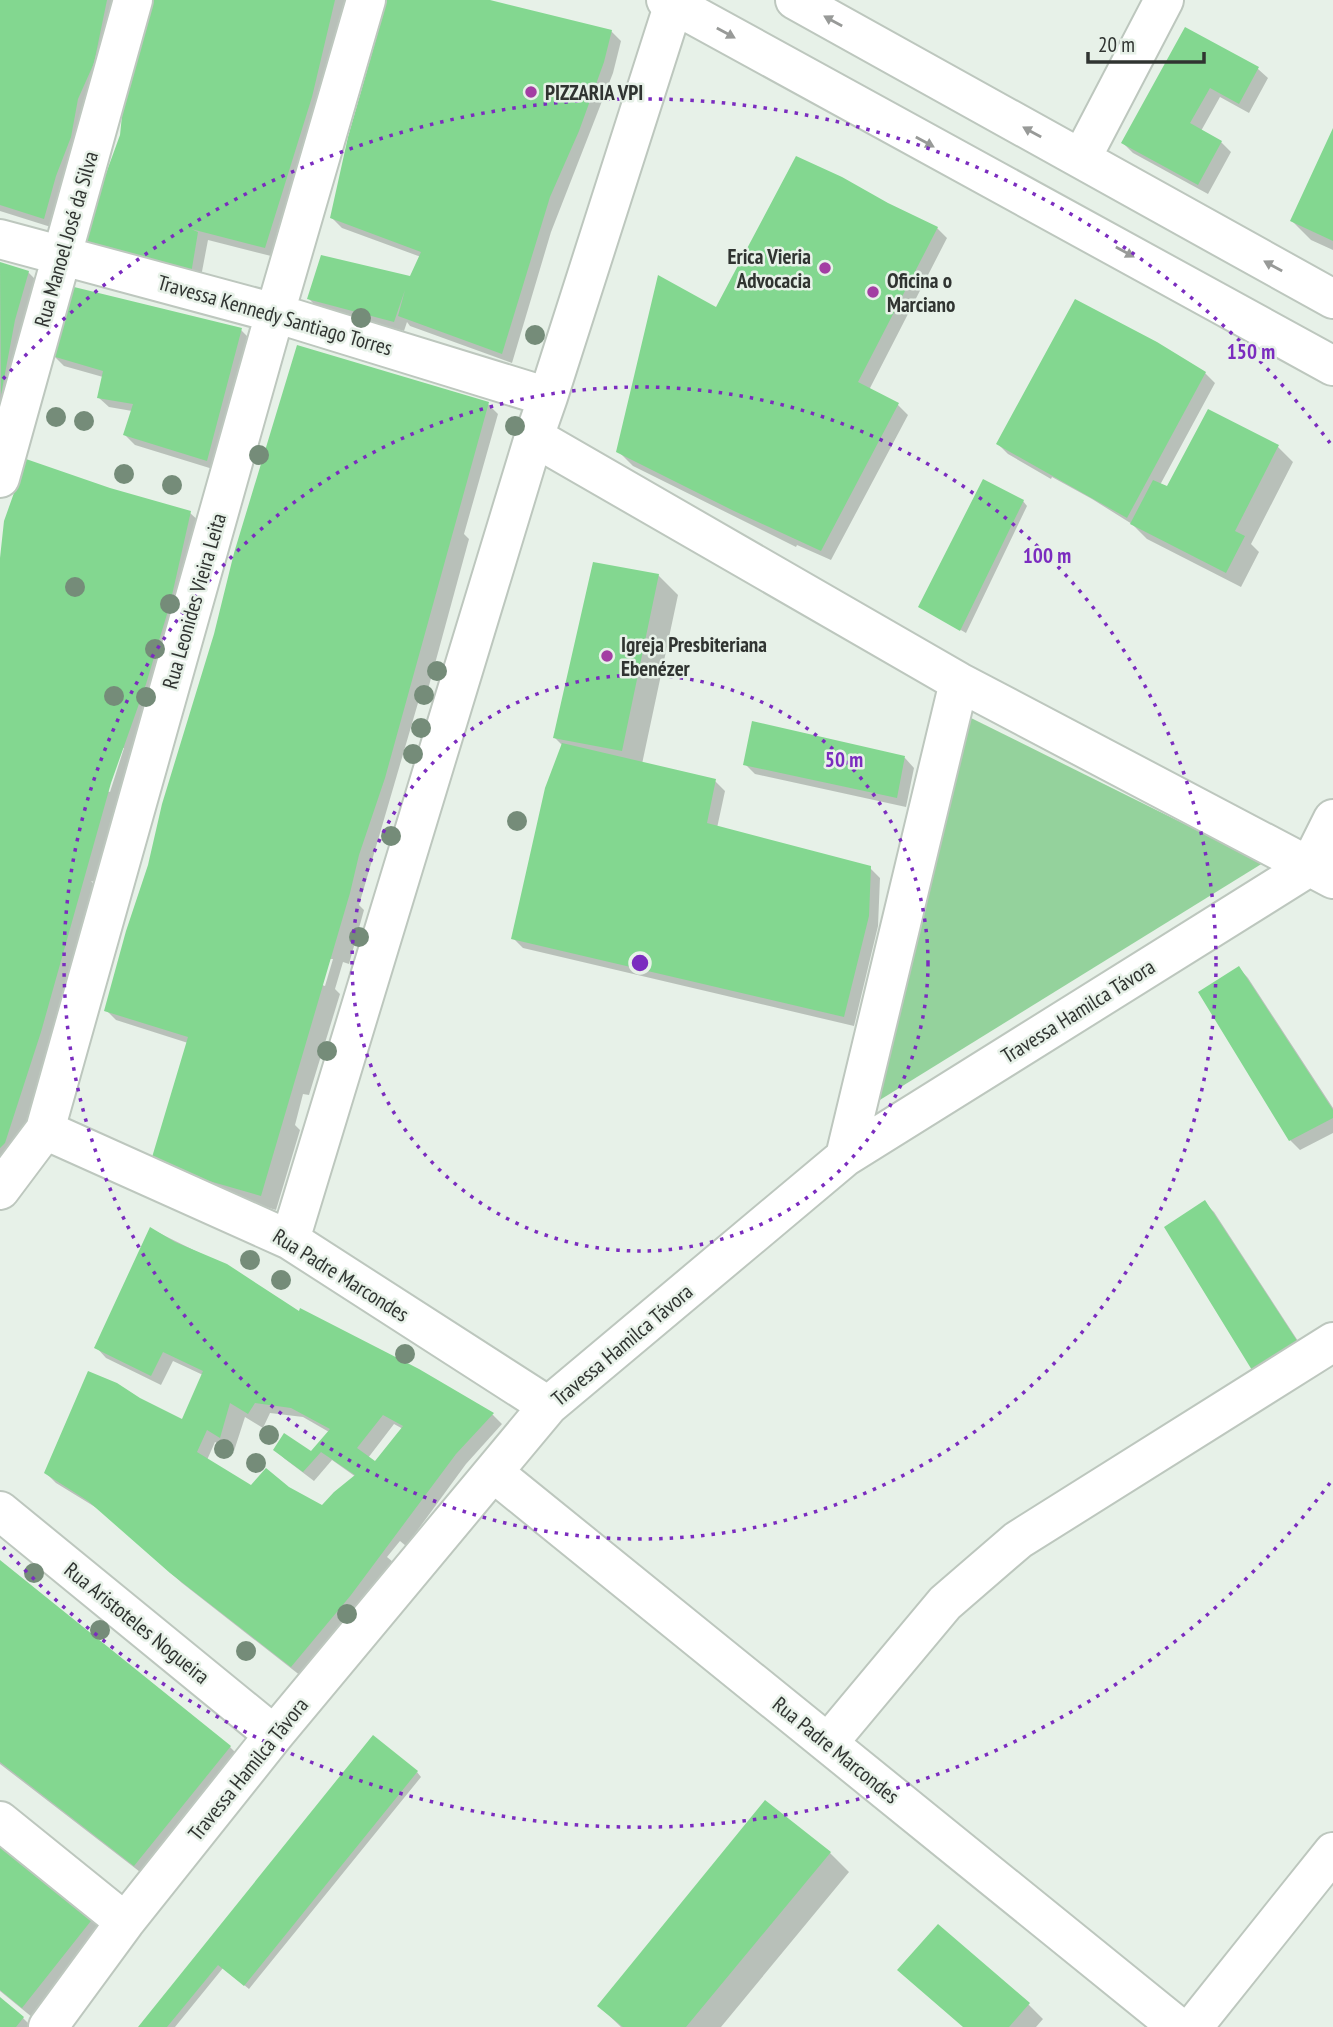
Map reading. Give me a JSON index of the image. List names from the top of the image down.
{
  "streets": {
    "street": [
      "Rua Manoel José da Silva",
      "Travessa Kennedy Santiago Torres",
      "Rua Leonides Vieira Leita",
      "Travessa Hamilca Távora",
      "Rua Padre Marcondes",
      "Rua Aristoteles Nogueira"
    ]
  },
  "crossings": [
    ["Rua Manoel José da Silva", "Travessa Kennedy Santiago Torres"],
    ["Travessa Kennedy Santiago Torres", "Rua Leonides Vieira Leita"],
    ["Rua Leonides Vieira Leita", "Rua Padre Marcondes"],
    ["Travessa Hamilca Távora", "Rua Padre Marcondes"],
    ["Travessa Hamilca Távora", "Rua Aristoteles Nogueira"]
  ],
  "places": [
    "PIZZARIA VPI",
    "Erica Vieria Advocacia",
    "Oficina o Marciano",
    "Igreja Presbiteriana Ebenézer"
  ],
  "scale_bar": "20 m",
  "rings": ["150 m", "100 m", "50 m"]
}
